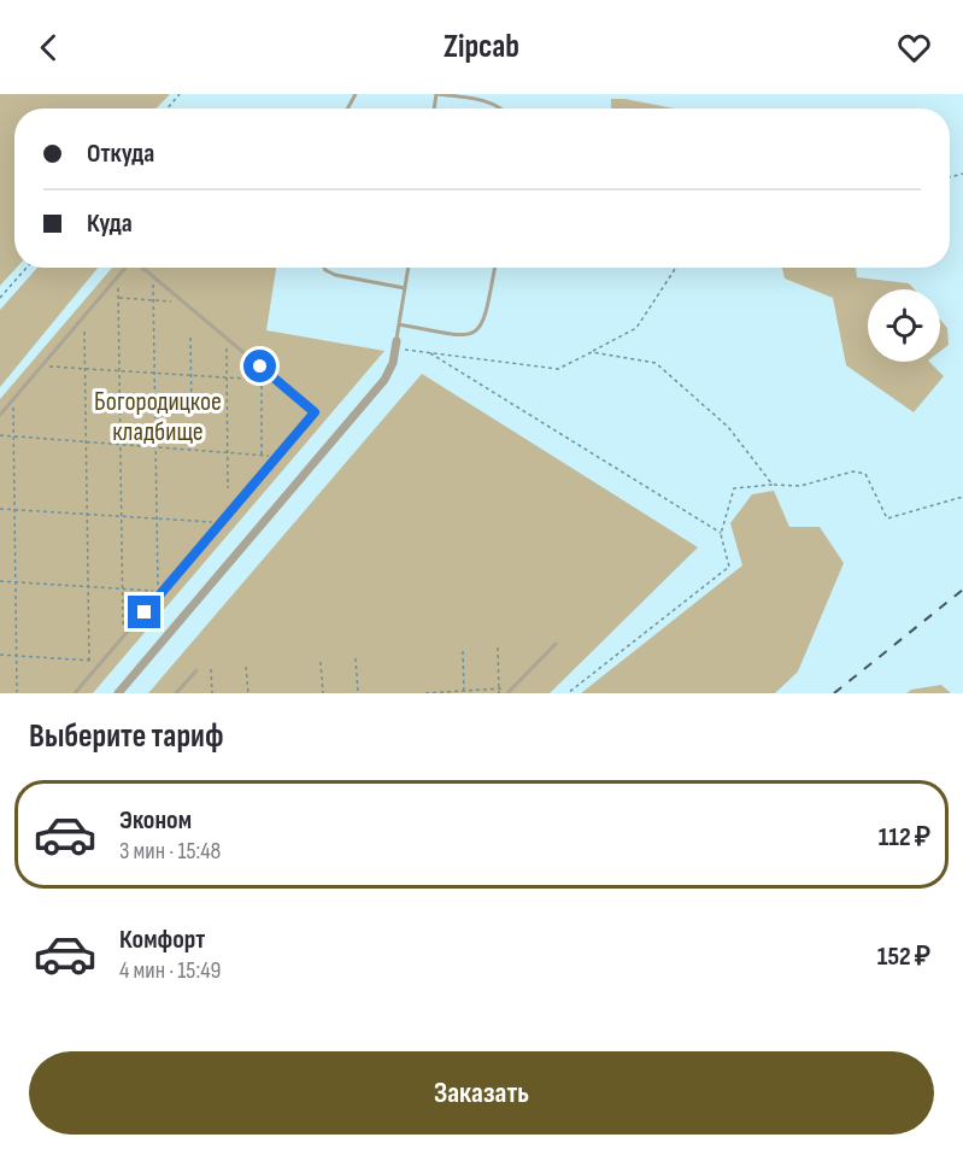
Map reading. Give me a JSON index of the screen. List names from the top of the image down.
{
  "parks": ["Богородицкое кладбище"],
  "page": {
    "header": "Zipcab",
    "banner": ["Откуда", "Куда"],
    "heading": "Выберите тариф",
    "list": [
      {
        "name": "Эконом",
        "note": "3 мин · 15:48",
        "value": "112 ₽"
      },
      {
        "name": "Комфорт",
        "note": "4 мин · 15:49",
        "value": "152 ₽"
      }
    ],
    "buttons": "Заказать"
  }
}
